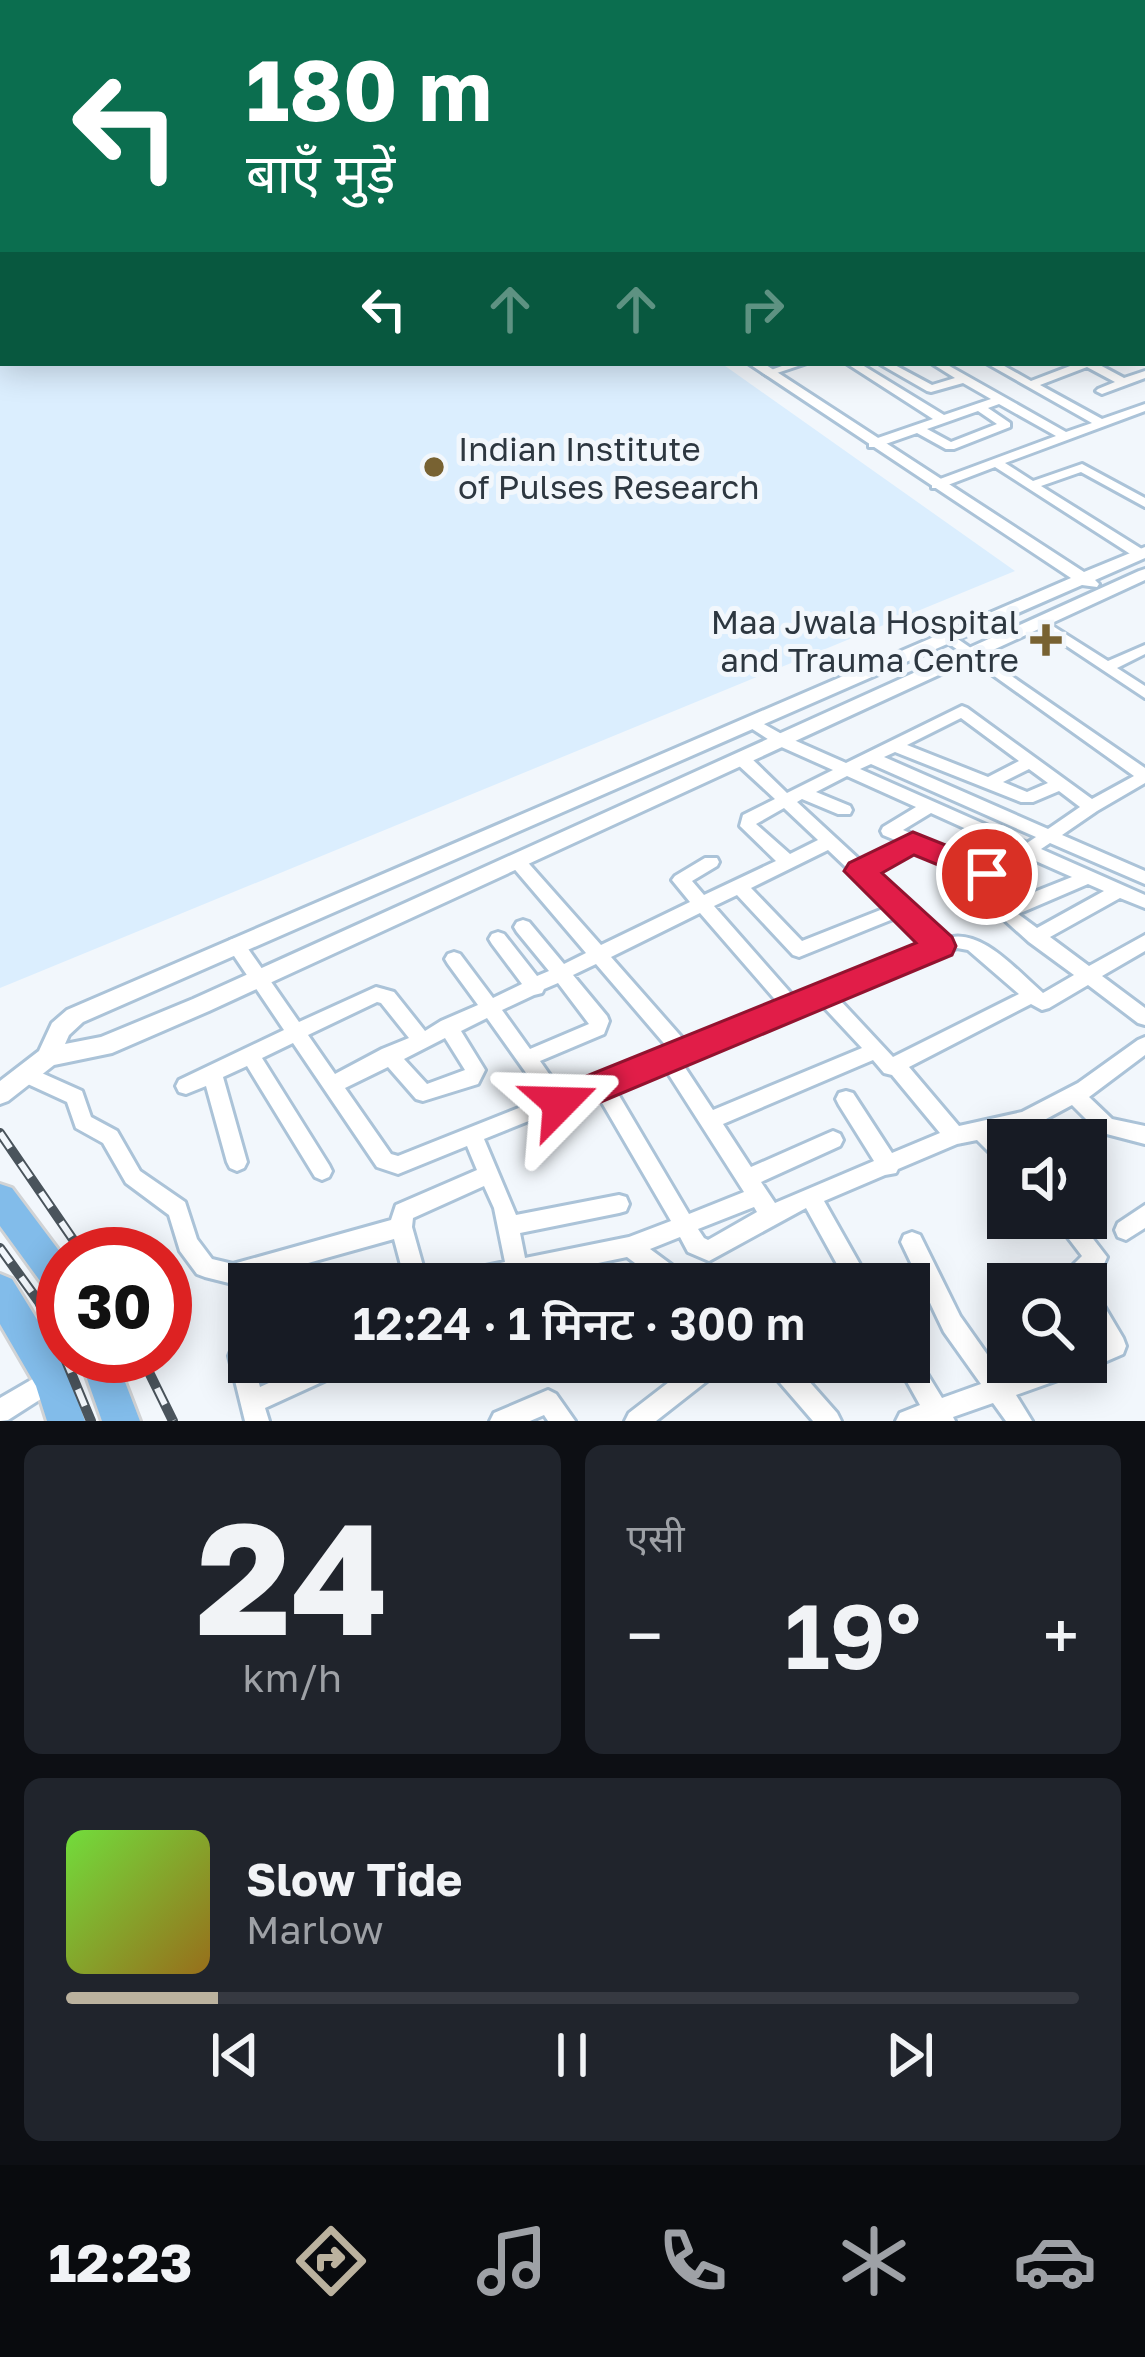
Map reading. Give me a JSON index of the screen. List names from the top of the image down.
{
  "places": {
    "other": ["Indian Institute of Pulses Research"],
    "health": ["Maa Jwala Hospital and Trauma Centre"]
  },
  "page": {
    "turn": ["180 m", "बाएँ मुड़ें"],
    "limit": "30",
    "trip": "12:24 · 1 मिनट · 300 m",
    "tile": [
      ["24", "km/h"],
      "एसी"
    ],
    "heat": ["−", "19°", "+"],
    "song": ["Slow Tide", "Marlow"],
    "tabs": "12:23"
  }
}
